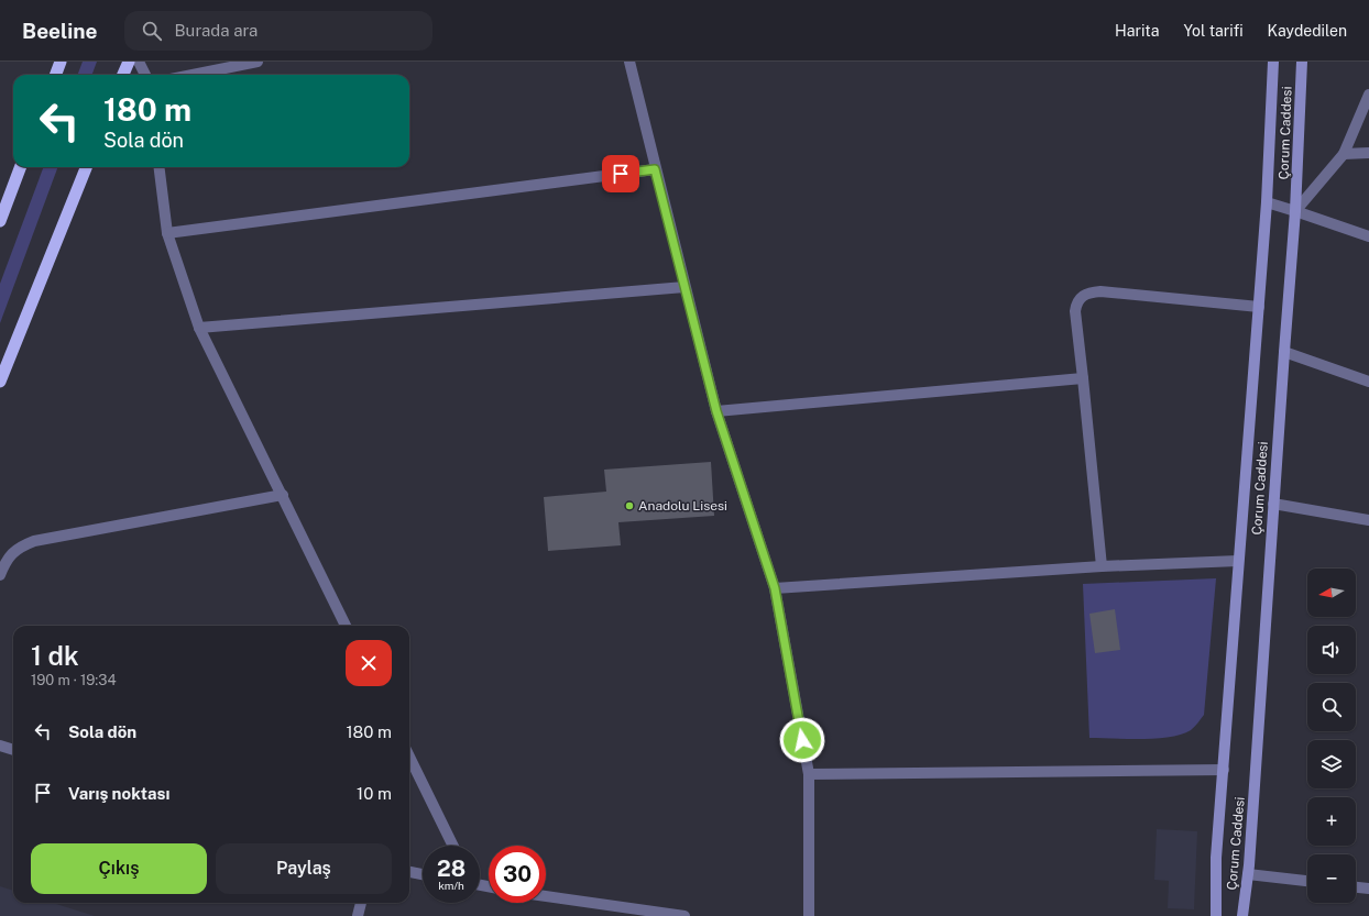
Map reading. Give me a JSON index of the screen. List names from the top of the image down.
{
  "streets": {
    "main road": ["Çorum Caddesi"]
  },
  "places": ["Anadolu Lisesi"],
  "north": "left",
  "page": {
    "header": "Beeline",
    "search": "Burada ara",
    "nav": ["Harita", "Yol tarifi", "Kaydedilen"],
    "turn": ["180 m", "Sola dön"],
    "map_buttons": ["+", "−"],
    "heading": ["1 dk", "190 m · 19:34"],
    "list": [
      {
        "name": "Sola dön",
        "value": "180 m"
      },
      {
        "name": "Varış noktası",
        "value": "10 m"
      }
    ],
    "buttons": ["Çıkış", "Paylaş"],
    "speed": "28 km/h",
    "limit": "30"
  }
}
